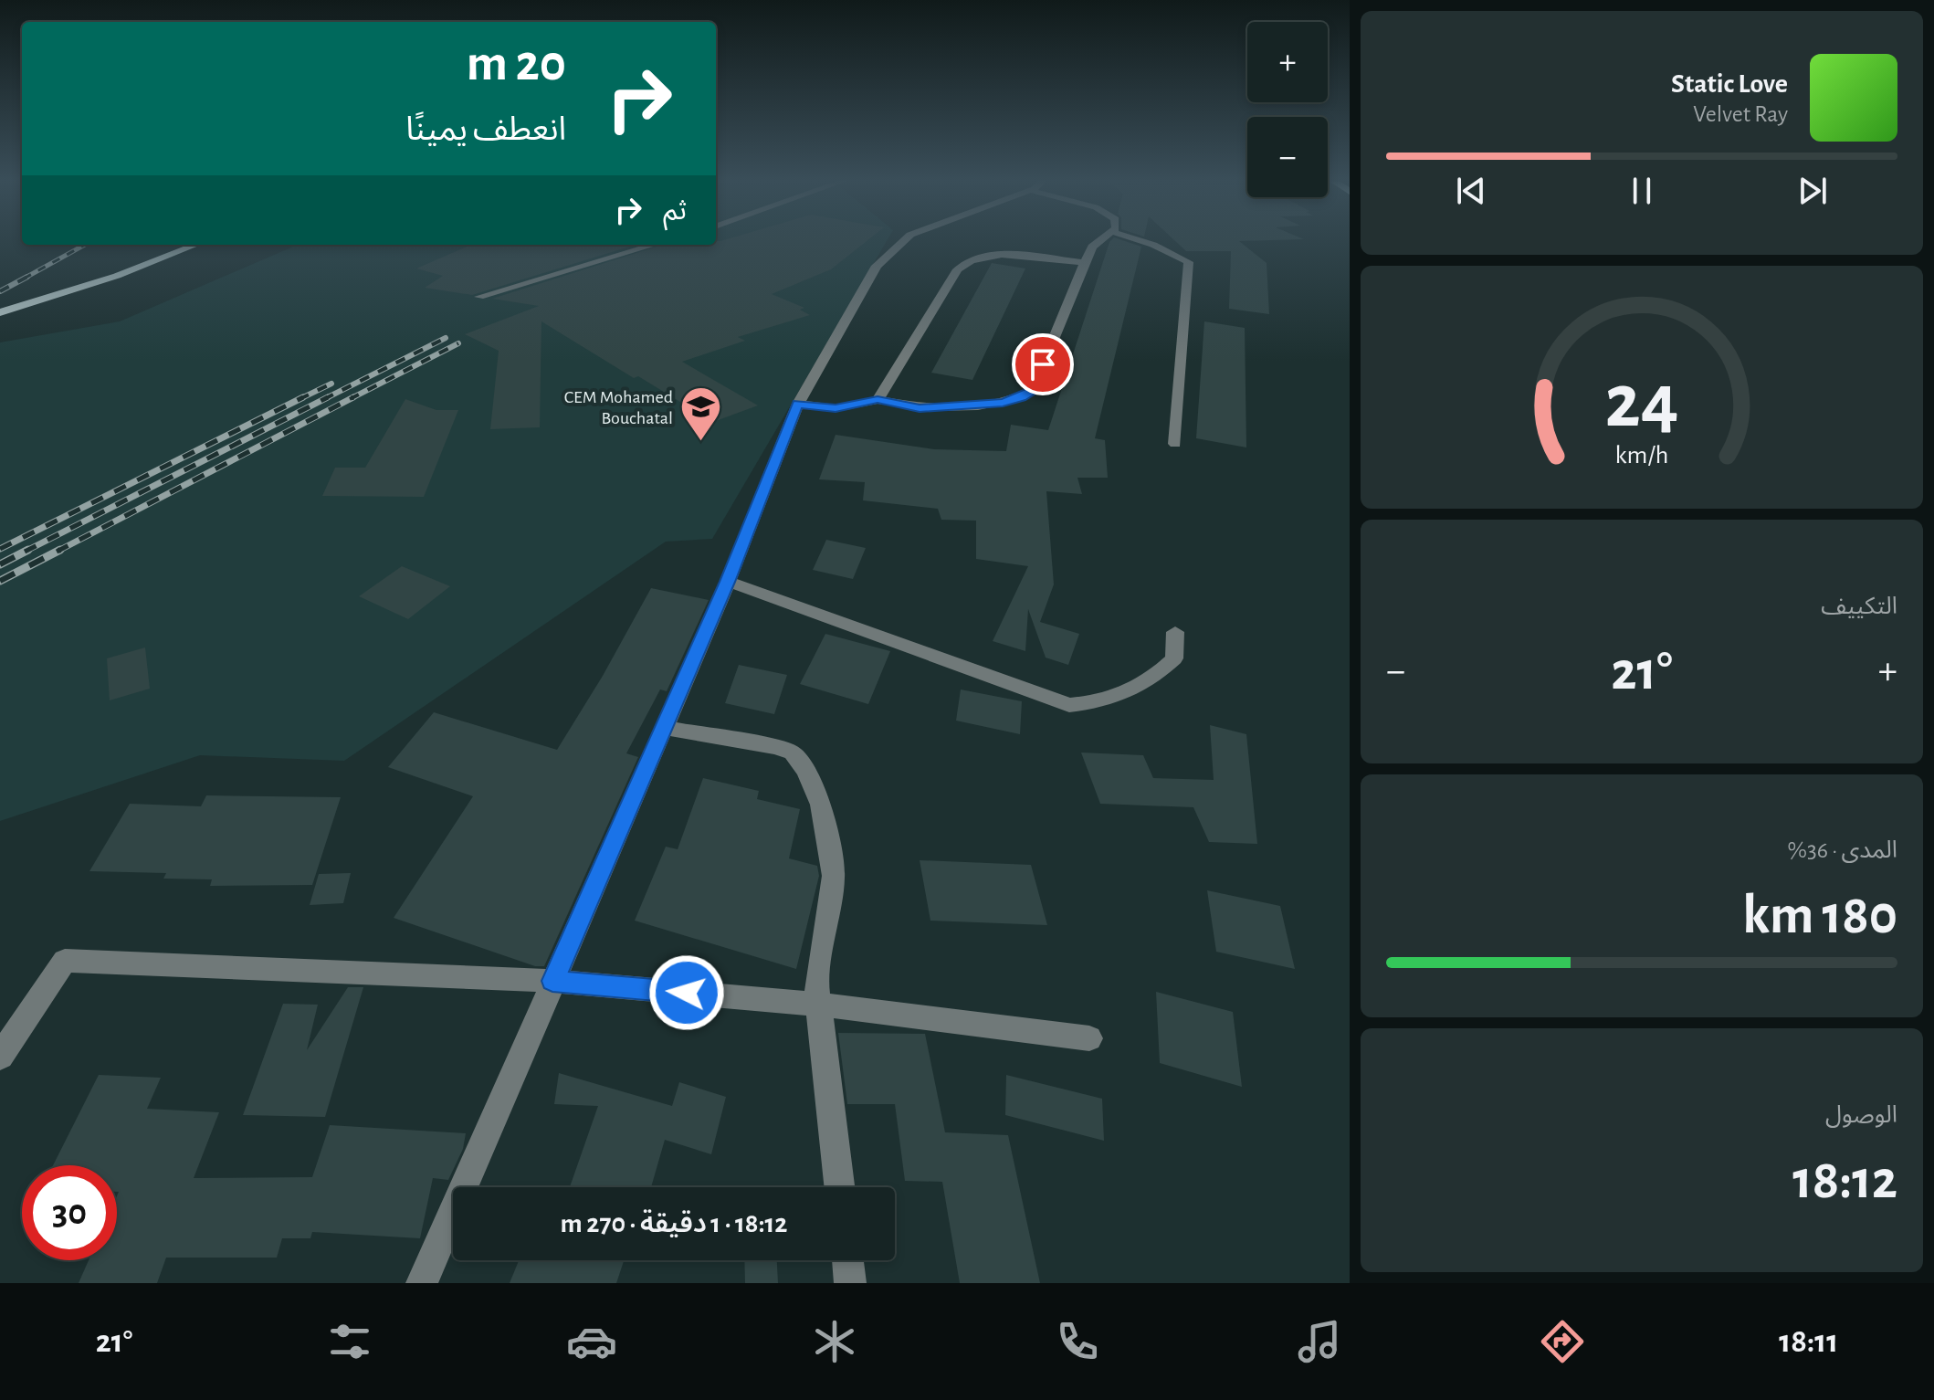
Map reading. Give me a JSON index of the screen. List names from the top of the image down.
{
  "places": {
    "school or university": ["CEM Mohamed Bouchatal"]
  },
  "page": {
    "map_buttons": ["+", "−"],
    "turn": ["20 m", "انعطف يمينًا"],
    "song": ["Static Love", "Velvet Ray"],
    "then": "ثم",
    "tile": [
      "التكييف",
      ["المدى · 36%", "180 km"],
      ["الوصول", "18:12"]
    ],
    "heat": ["−", "21°", "+"],
    "limit": "30",
    "trip": "18:12 · 1 دقيقة · 270 m",
    "tabs": ["18:11", "21°"],
    "gauge": ["24", "km/h"]
  }
}
